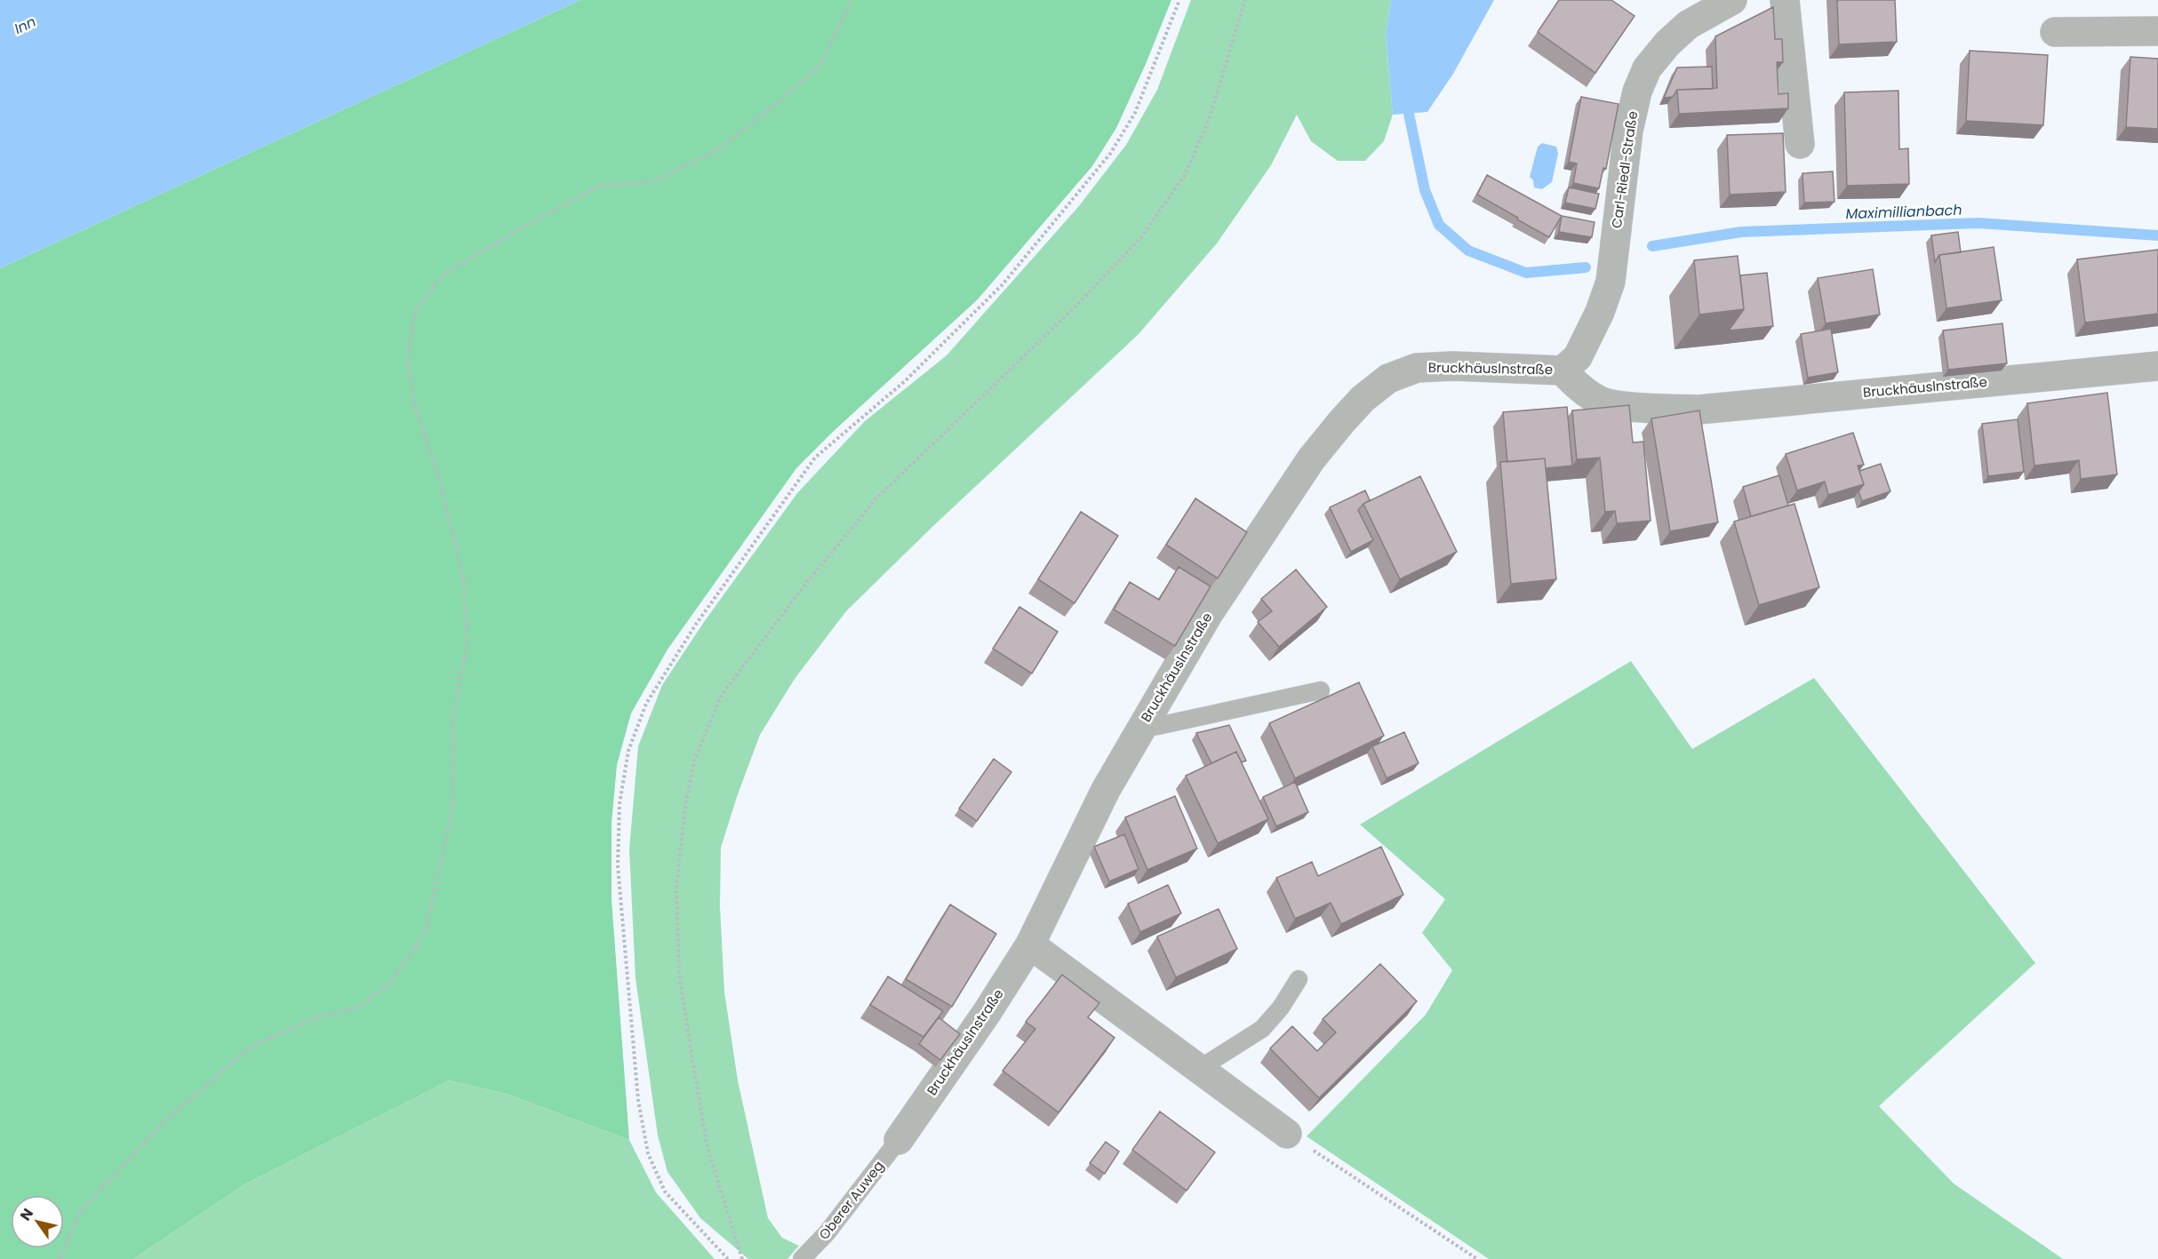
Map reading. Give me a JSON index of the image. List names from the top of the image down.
{
  "streets": {
    "street": ["Carl-Riedl-Straße", "Bruckhäuslnstraße"],
    "lane": ["Oberer Auweg"]
  },
  "crossings": [
    ["Carl-Riedl-Straße", "Bruckhäuslnstraße"],
    ["Bruckhäuslnstraße", "Oberer Auweg"]
  ],
  "water": ["Inn", "Maximillianbach"],
  "north": "top left"
}
